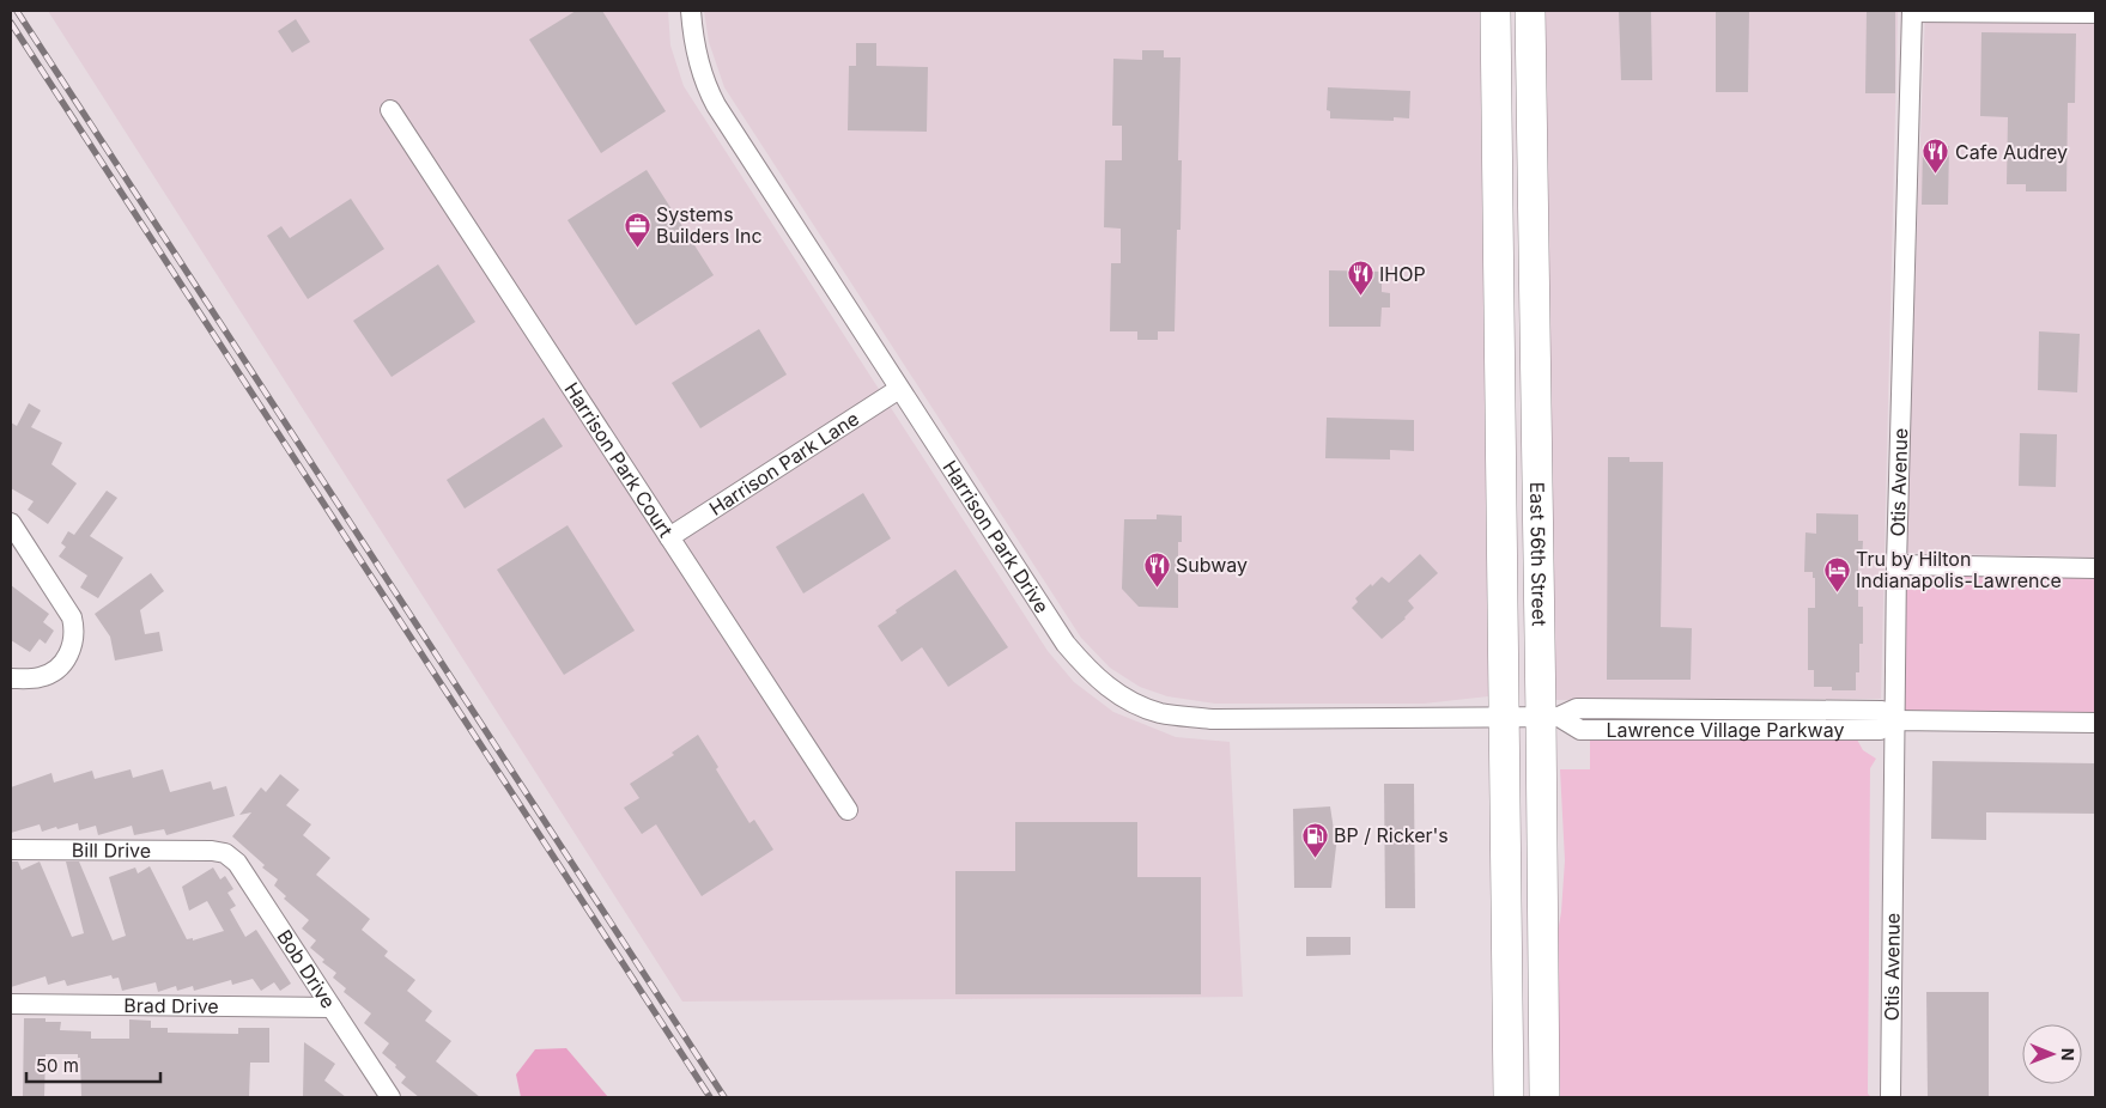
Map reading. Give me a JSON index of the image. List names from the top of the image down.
{
  "streets": {
    "main road": ["East 56th Street"],
    "street": [
      "Harrison Park Court",
      "Harrison Park Lane",
      "Otis Avenue",
      "Harrison Park Drive",
      "Lawrence Village Parkway",
      "Bill Drive",
      "Bob Drive",
      "Brad Drive"
    ]
  },
  "crossings": [
    ["Harrison Park Court", "Harrison Park Lane"],
    ["Harrison Park Lane", "Harrison Park Drive"],
    ["Otis Avenue", "Lawrence Village Parkway"],
    ["Harrison Park Drive", "East 56th Street"],
    ["Harrison Park Drive", "Lawrence Village Parkway"],
    ["East 56th Street", "Lawrence Village Parkway"],
    ["Bill Drive", "Bob Drive"],
    ["Bob Drive", "Brad Drive"]
  ],
  "places": {
    "restaurant": ["Cafe Audrey", "IHOP", "Subway"],
    "office": ["Systems Builders Inc"],
    "hotel": ["Tru by Hilton Indianapolis-Lawrence"],
    "fuel station": ["BP / Ricker's"]
  },
  "scale_bar": "50 m",
  "north": "right"
}
